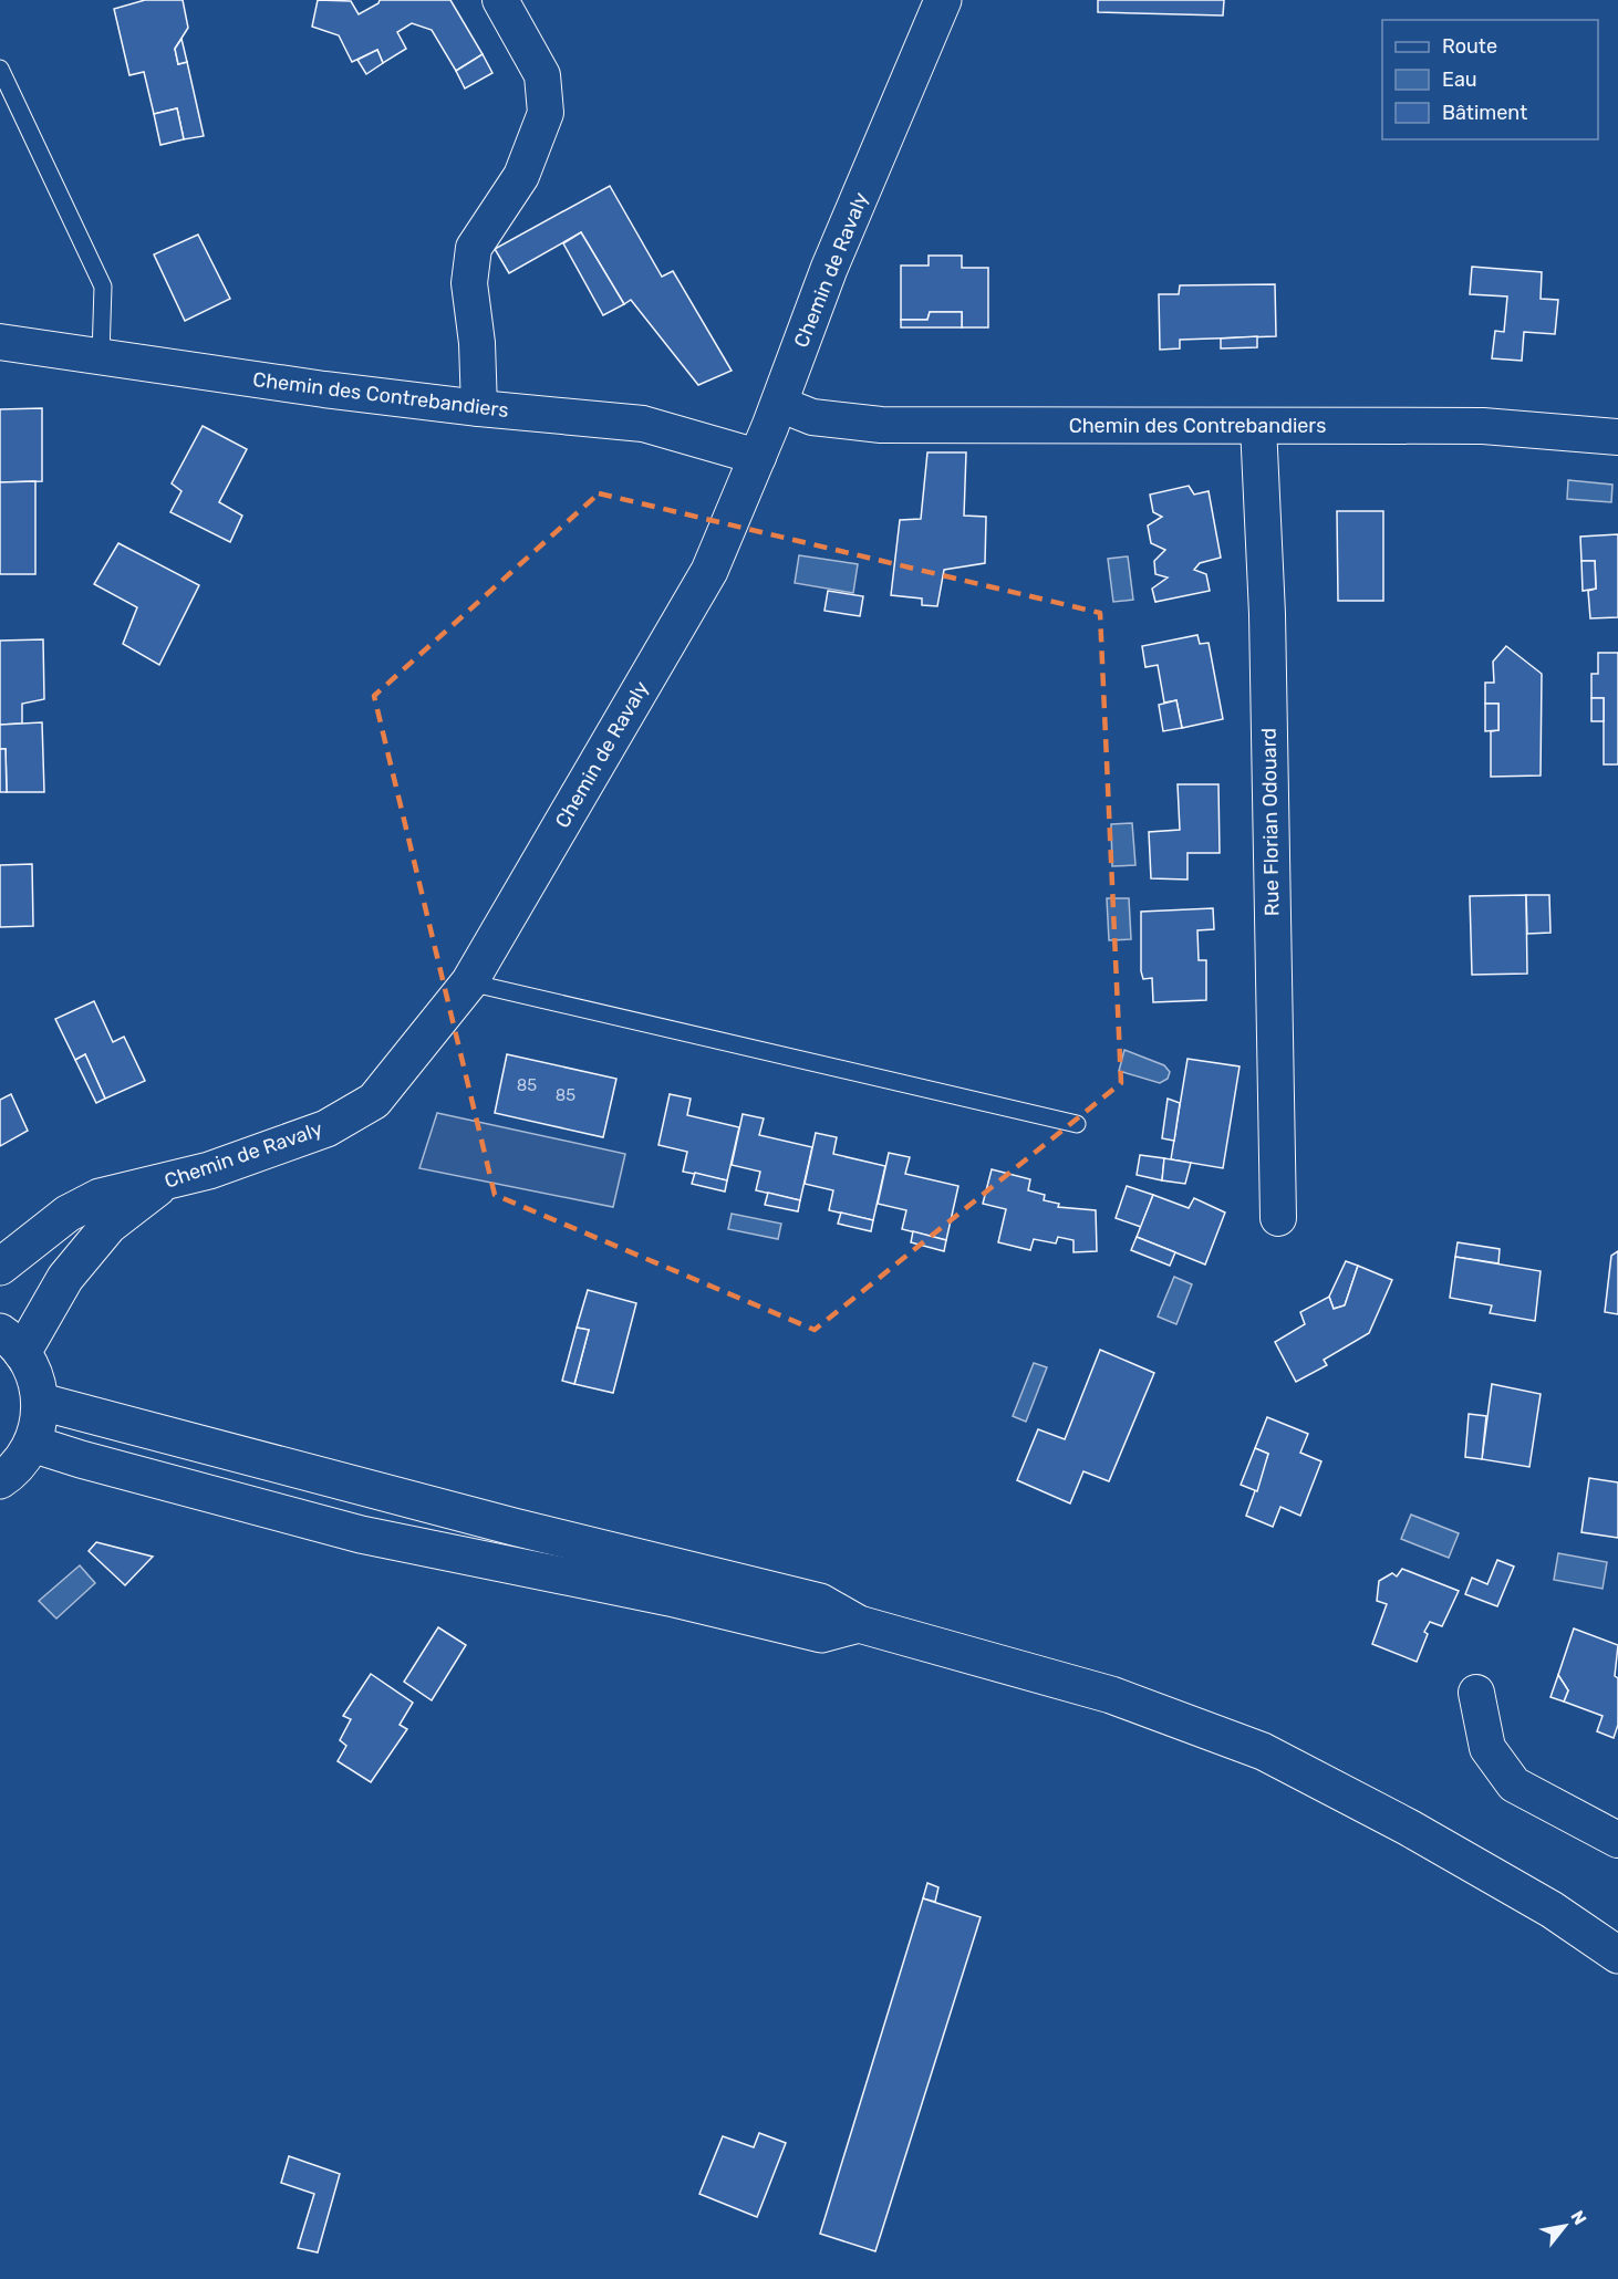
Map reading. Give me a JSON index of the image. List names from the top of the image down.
{
  "streets": {
    "main road": ["Chemin de Ravaly"],
    "street": ["Chemin des Contrebandiers", "Rue Florian Odouard"]
  },
  "crossings": [
    ["Chemin de Ravaly", "Chemin des Contrebandiers"],
    ["Chemin des Contrebandiers", "Rue Florian Odouard"]
  ],
  "house_numbers": ["85", "85"],
  "legend": ["Route", "Eau", "Bâtiment"],
  "north": "top right"
}
